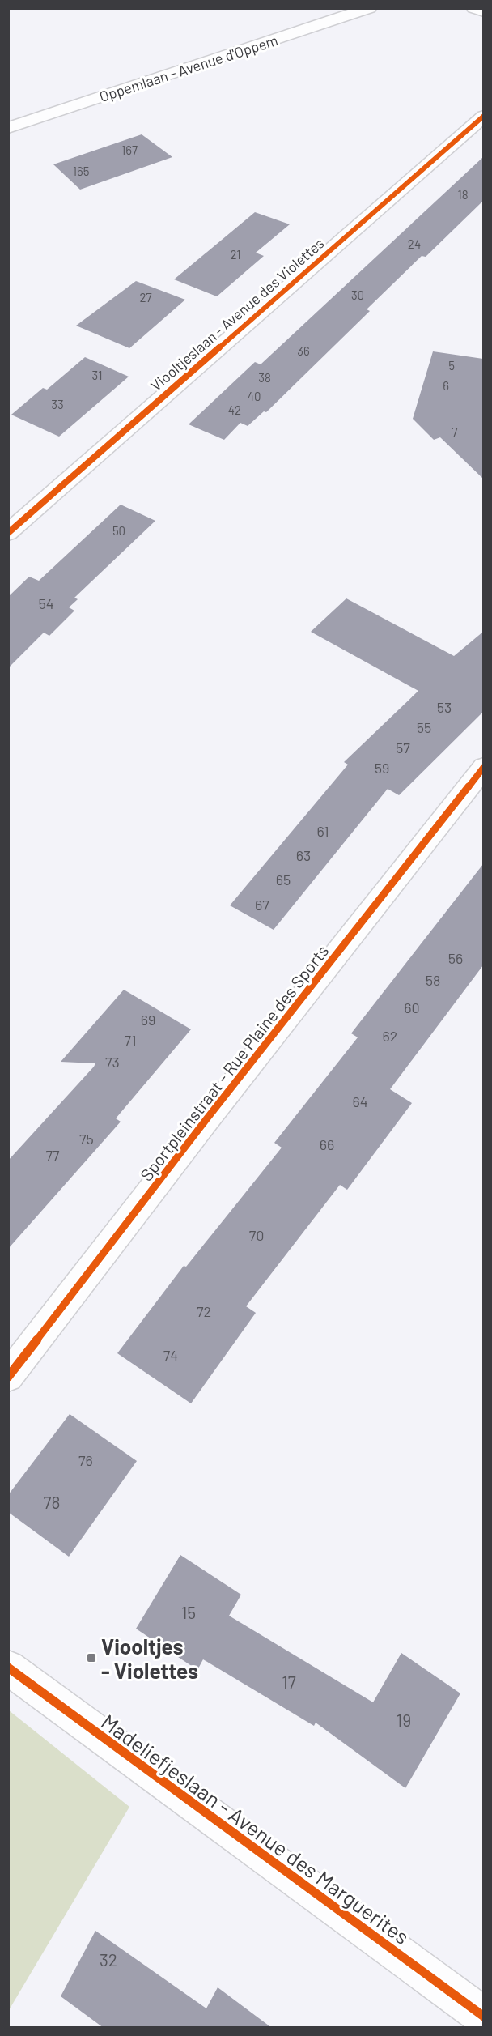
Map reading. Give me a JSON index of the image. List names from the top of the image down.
{
  "streets": {
    "street": [
      "Oppemlaan - Avenue d'Oppem",
      "Viooltjeslaan - Avenue des Violettes",
      "Sportpleinstraat - Rue Plaine des Sports",
      "Madeliefjeslaan - Avenue des Marguerites"
    ]
  },
  "places": {
    "transit": ["Viooltjes - Violettes"]
  },
  "house_numbers": [
    "167",
    "165",
    "18",
    "24",
    "21",
    "30",
    "27",
    "36",
    "5",
    "31",
    "38",
    "6",
    "40",
    "33",
    "42",
    "7",
    "50",
    "54",
    "53",
    "55",
    "57",
    "59",
    "61",
    "63",
    "65",
    "67",
    "56",
    "58",
    "60",
    "69",
    "62",
    "71",
    "73",
    "64",
    "75",
    "66",
    "77",
    "70",
    "72",
    "74",
    "76",
    "78",
    "15",
    "17",
    "19",
    "32"
  ]
}
